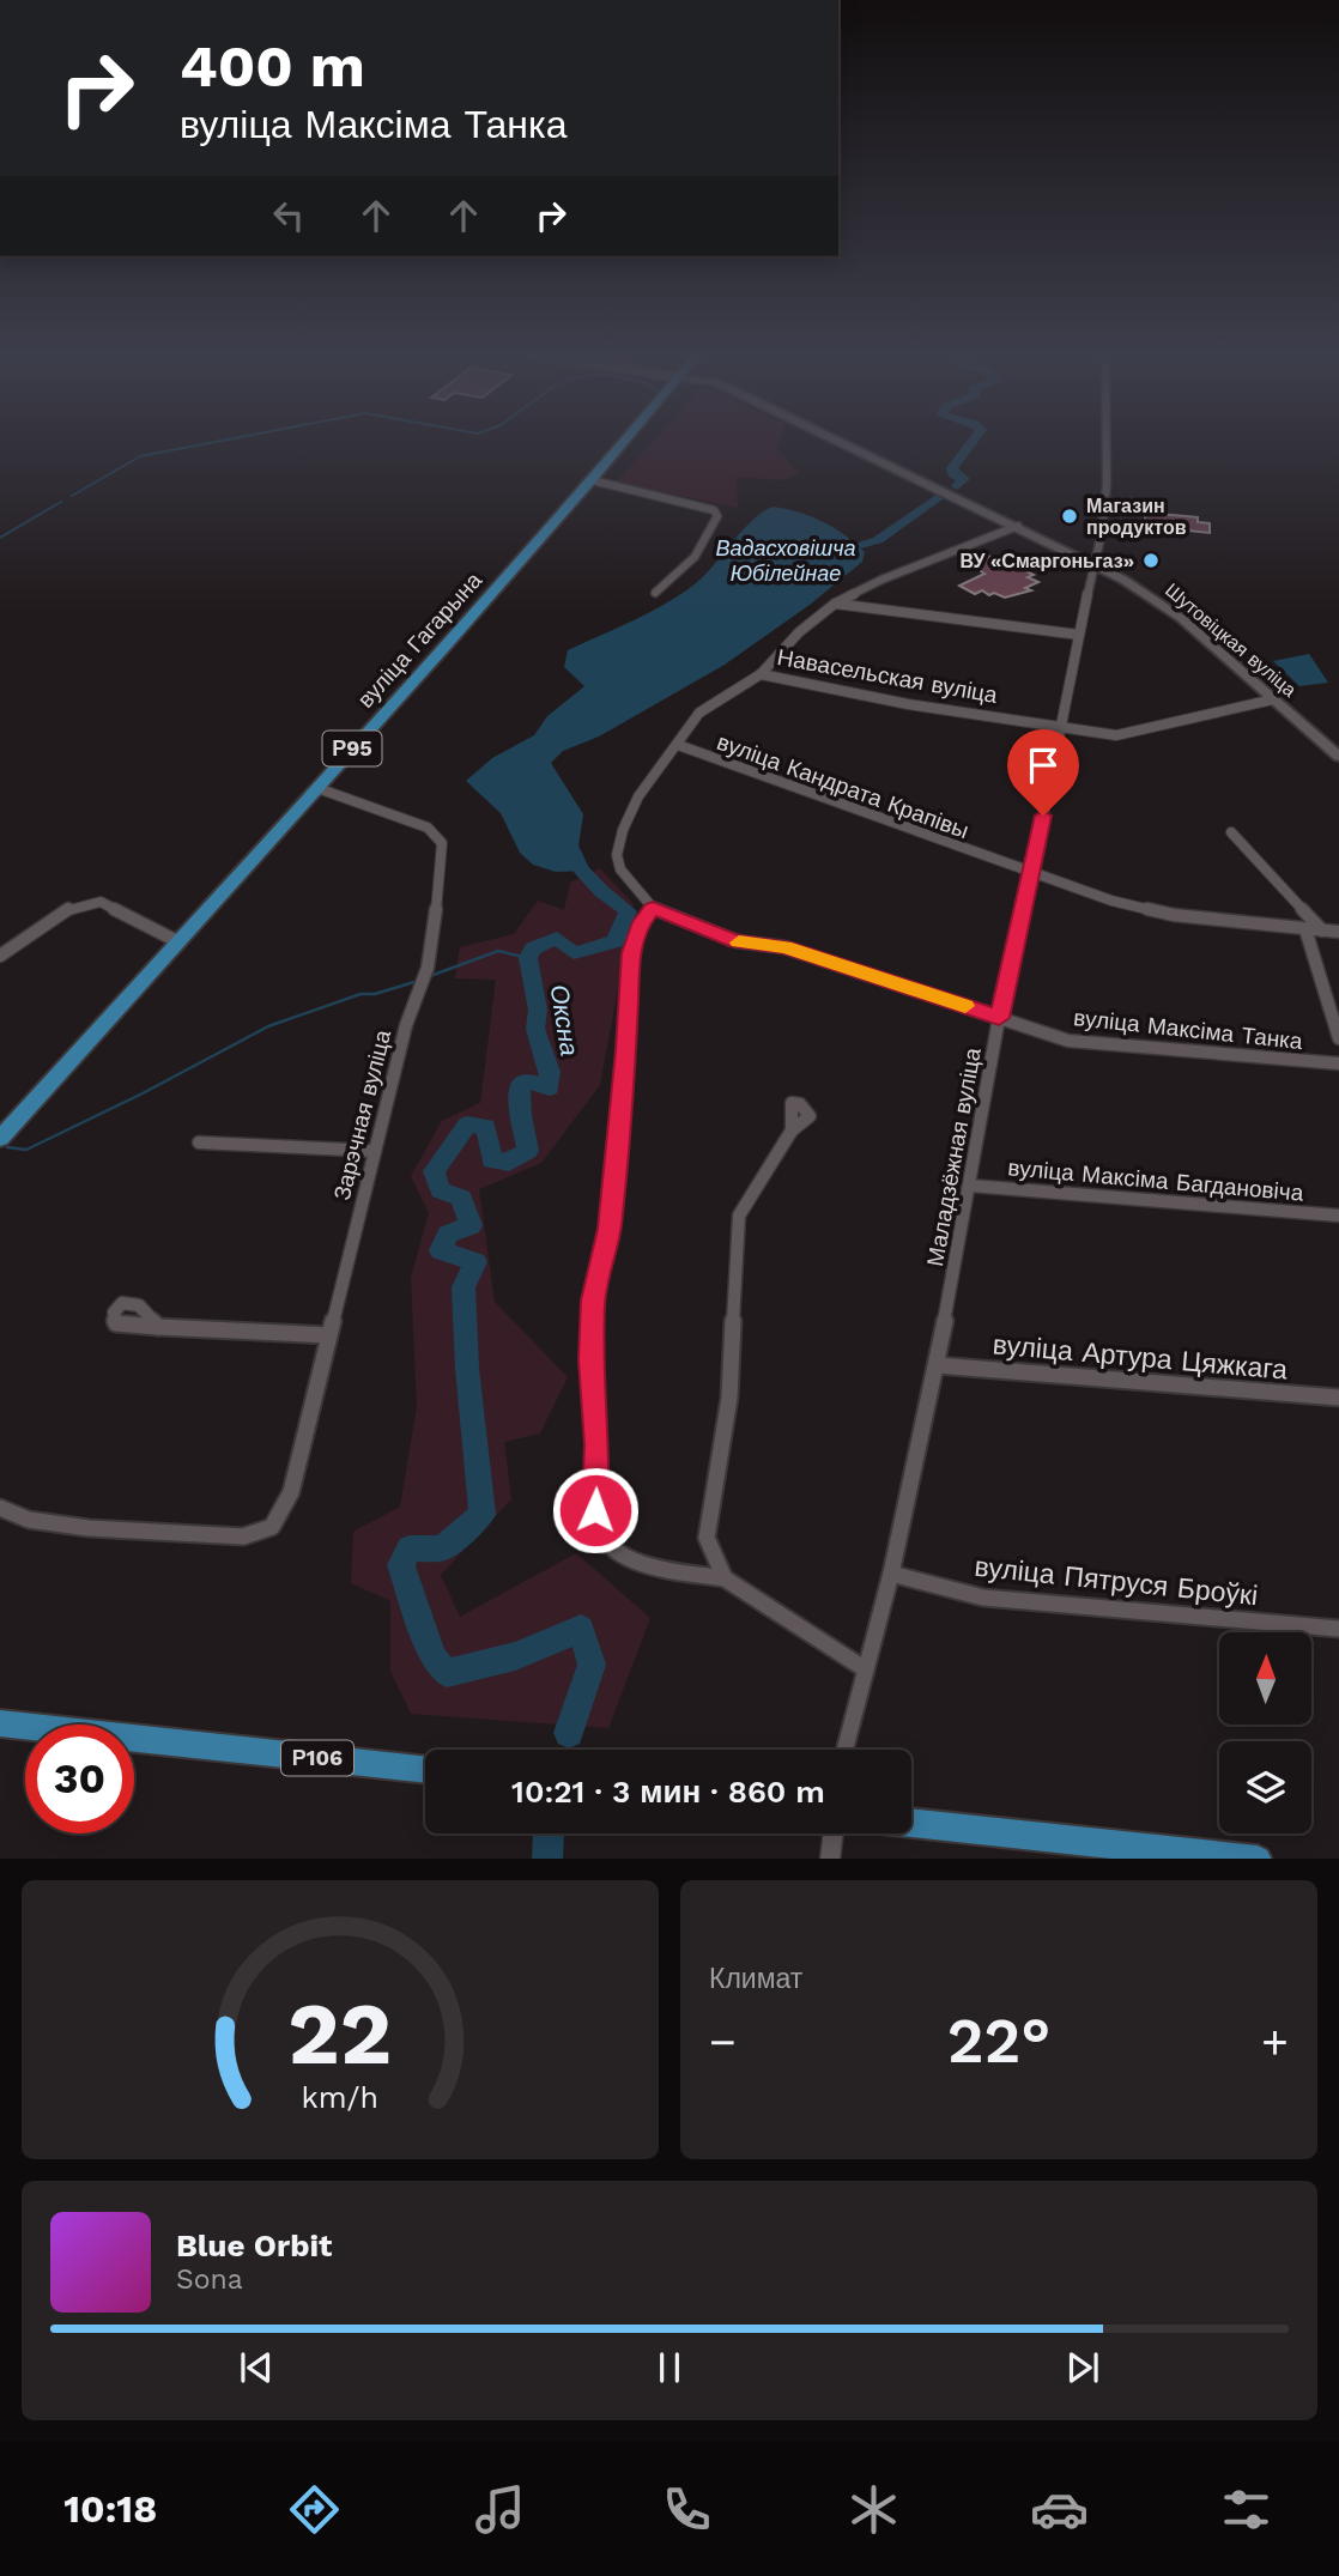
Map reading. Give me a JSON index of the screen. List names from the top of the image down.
{
  "streets": {
    "main road": [
      "вуліца Гагарына",
      "Шутовіцкая вуліца",
      "Р95",
      "Р106"
    ],
    "street": [
      "Навасельская вуліца",
      "вуліца Кандрата Крапівы",
      "вуліца Максіма Танка",
      "Зарэчная вуліца",
      "Маладзёжная вуліца",
      "вуліца Максіма Багдановіча",
      "вуліца Артура Цяжкага",
      "вуліца Пятруся Броўкі"
    ]
  },
  "crossings": [
    ["вуліца Гагарына", "Зарэчная вуліца"],
    ["Шутовіцкая вуліца", "Навасельская вуліца"],
    ["Шутовіцкая вуліца", "Маладзёжная вуліца"],
    ["Навасельская вуліца", "вуліца Кандрата Крапівы"],
    ["Навасельская вуліца", "вуліца Максіма Танка"],
    ["Навасельская вуліца", "Маладзёжная вуліца"],
    ["вуліца Кандрата Крапівы", "Маладзёжная вуліца"],
    ["вуліца Максіма Танка", "Маладзёжная вуліца"],
    ["Маладзёжная вуліца", "вуліца Максіма Багдановіча"],
    ["Маладзёжная вуліца", "вуліца Артура Цяжкага"],
    ["Маладзёжная вуліца", "вуліца Пятруся Броўкі"]
  ],
  "water": ["Вадасховішча Юбілейнае", "Оксна"],
  "places": ["Магазин продуктов", "ВУ «Смаргоньгаз»"],
  "north": "top",
  "page": {
    "turn": ["400 m", "вуліца Максіма Танка"],
    "limit": "30",
    "trip": "10:21 · 3 мин · 860 m",
    "tile": "Климат",
    "heat": ["−", "22°", "+"],
    "song": ["Blue Orbit", "Sona"],
    "tabs": "10:18",
    "gauge": ["22", "km/h"]
  }
}
